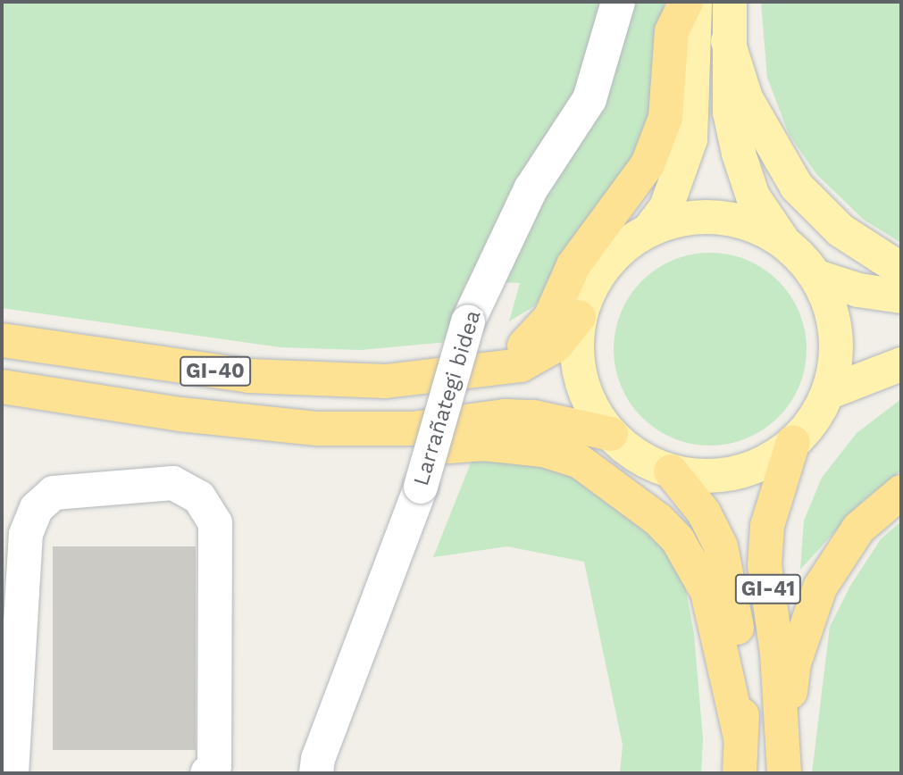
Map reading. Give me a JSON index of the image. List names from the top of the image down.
{
  "streets": {
    "highway": ["GI-40", "GI-41"],
    "street": ["Larrañategi bidea"]
  },
  "crossings": [
    ["GI-40", "GI-41"]
  ]
}
